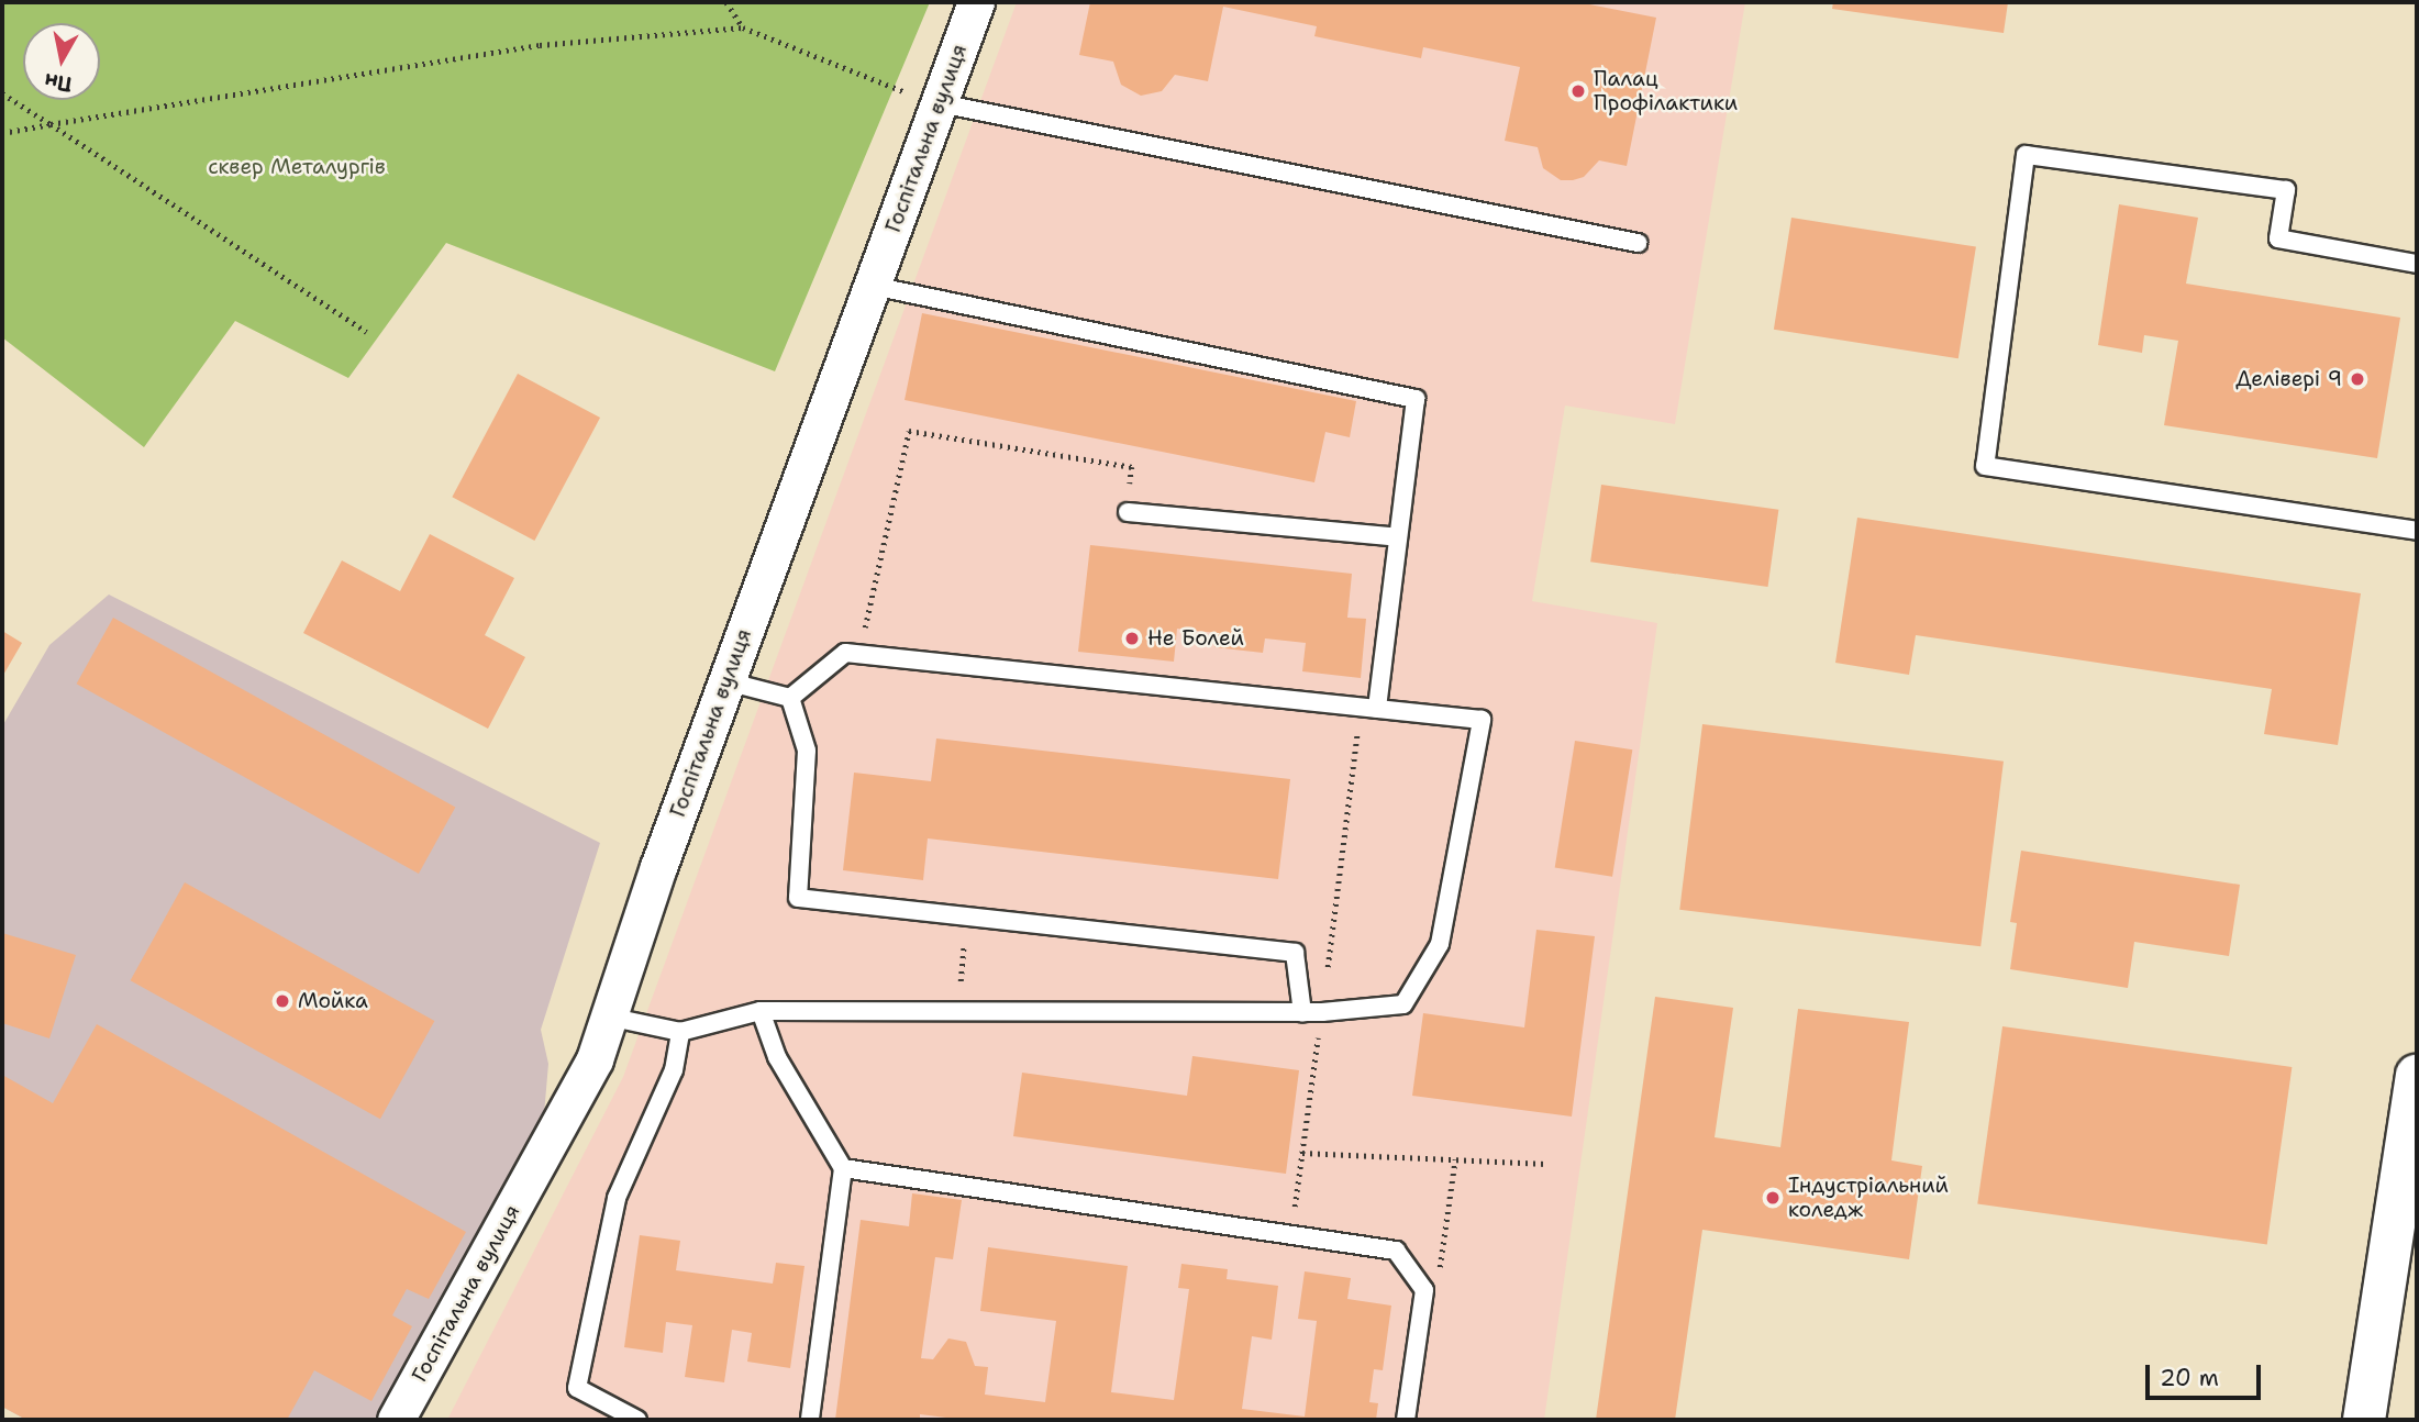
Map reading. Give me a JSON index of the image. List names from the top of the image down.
{
  "streets": {
    "street": ["Госпітальна вулиця"]
  },
  "parks": ["сквер Металургів"],
  "places": [
    "Палац Профілактики",
    "Делівері 9",
    "Не Болей",
    "Мойка",
    "Індустріальний коледж"
  ],
  "scale_bar": "20 m",
  "north": "bottom"
}
